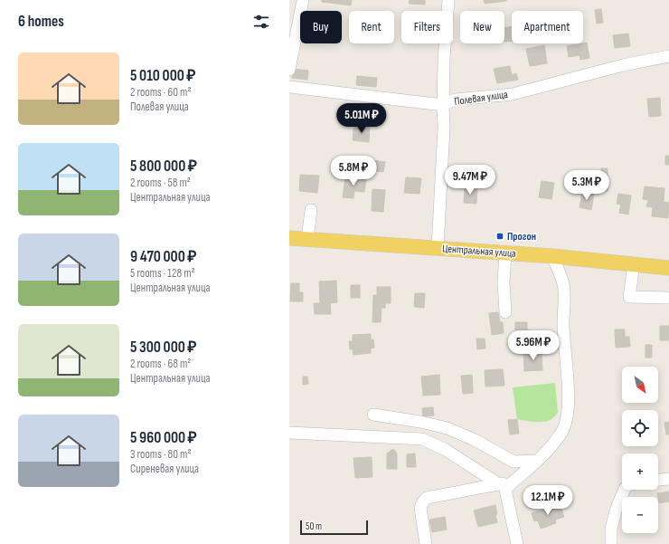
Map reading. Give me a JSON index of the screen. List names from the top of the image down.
{
  "streets": {
    "main road": ["Центральная улица"],
    "street": ["Полевая улица"]
  },
  "places": {
    "transit": ["Прогон"]
  },
  "scale_bar": "50 m",
  "north": "bottom right",
  "page": {
    "heading": "6 homes",
    "chip": [
      "Buy",
      "Rent",
      "Filters",
      "New",
      "Apartment"
    ],
    "list": [
      {
        "name": "5 010 000 ₽",
        "note": "2 rooms · 60 m² · Полевая улица"
      },
      {
        "name": "5 800 000 ₽",
        "note": "2 rooms · 58 m² · Центральная улица"
      },
      {
        "name": "9 470 000 ₽",
        "note": "5 rooms · 128 m² · Центральная улица"
      },
      {
        "name": "5 300 000 ₽",
        "note": "2 rooms · 68 m² · Центральная улица"
      },
      {
        "name": "5 960 000 ₽",
        "note": "3 rooms · 80 m² · Сиреневая улица"
      }
    ],
    "price": [
      "5.01M ₽",
      "5.8M ₽",
      "9.47M ₽",
      "5.3M ₽",
      "5.96M ₽",
      "12.1M ₽"
    ],
    "map_buttons": ["+", "−"],
    "scale": "50 m"
  }
}
